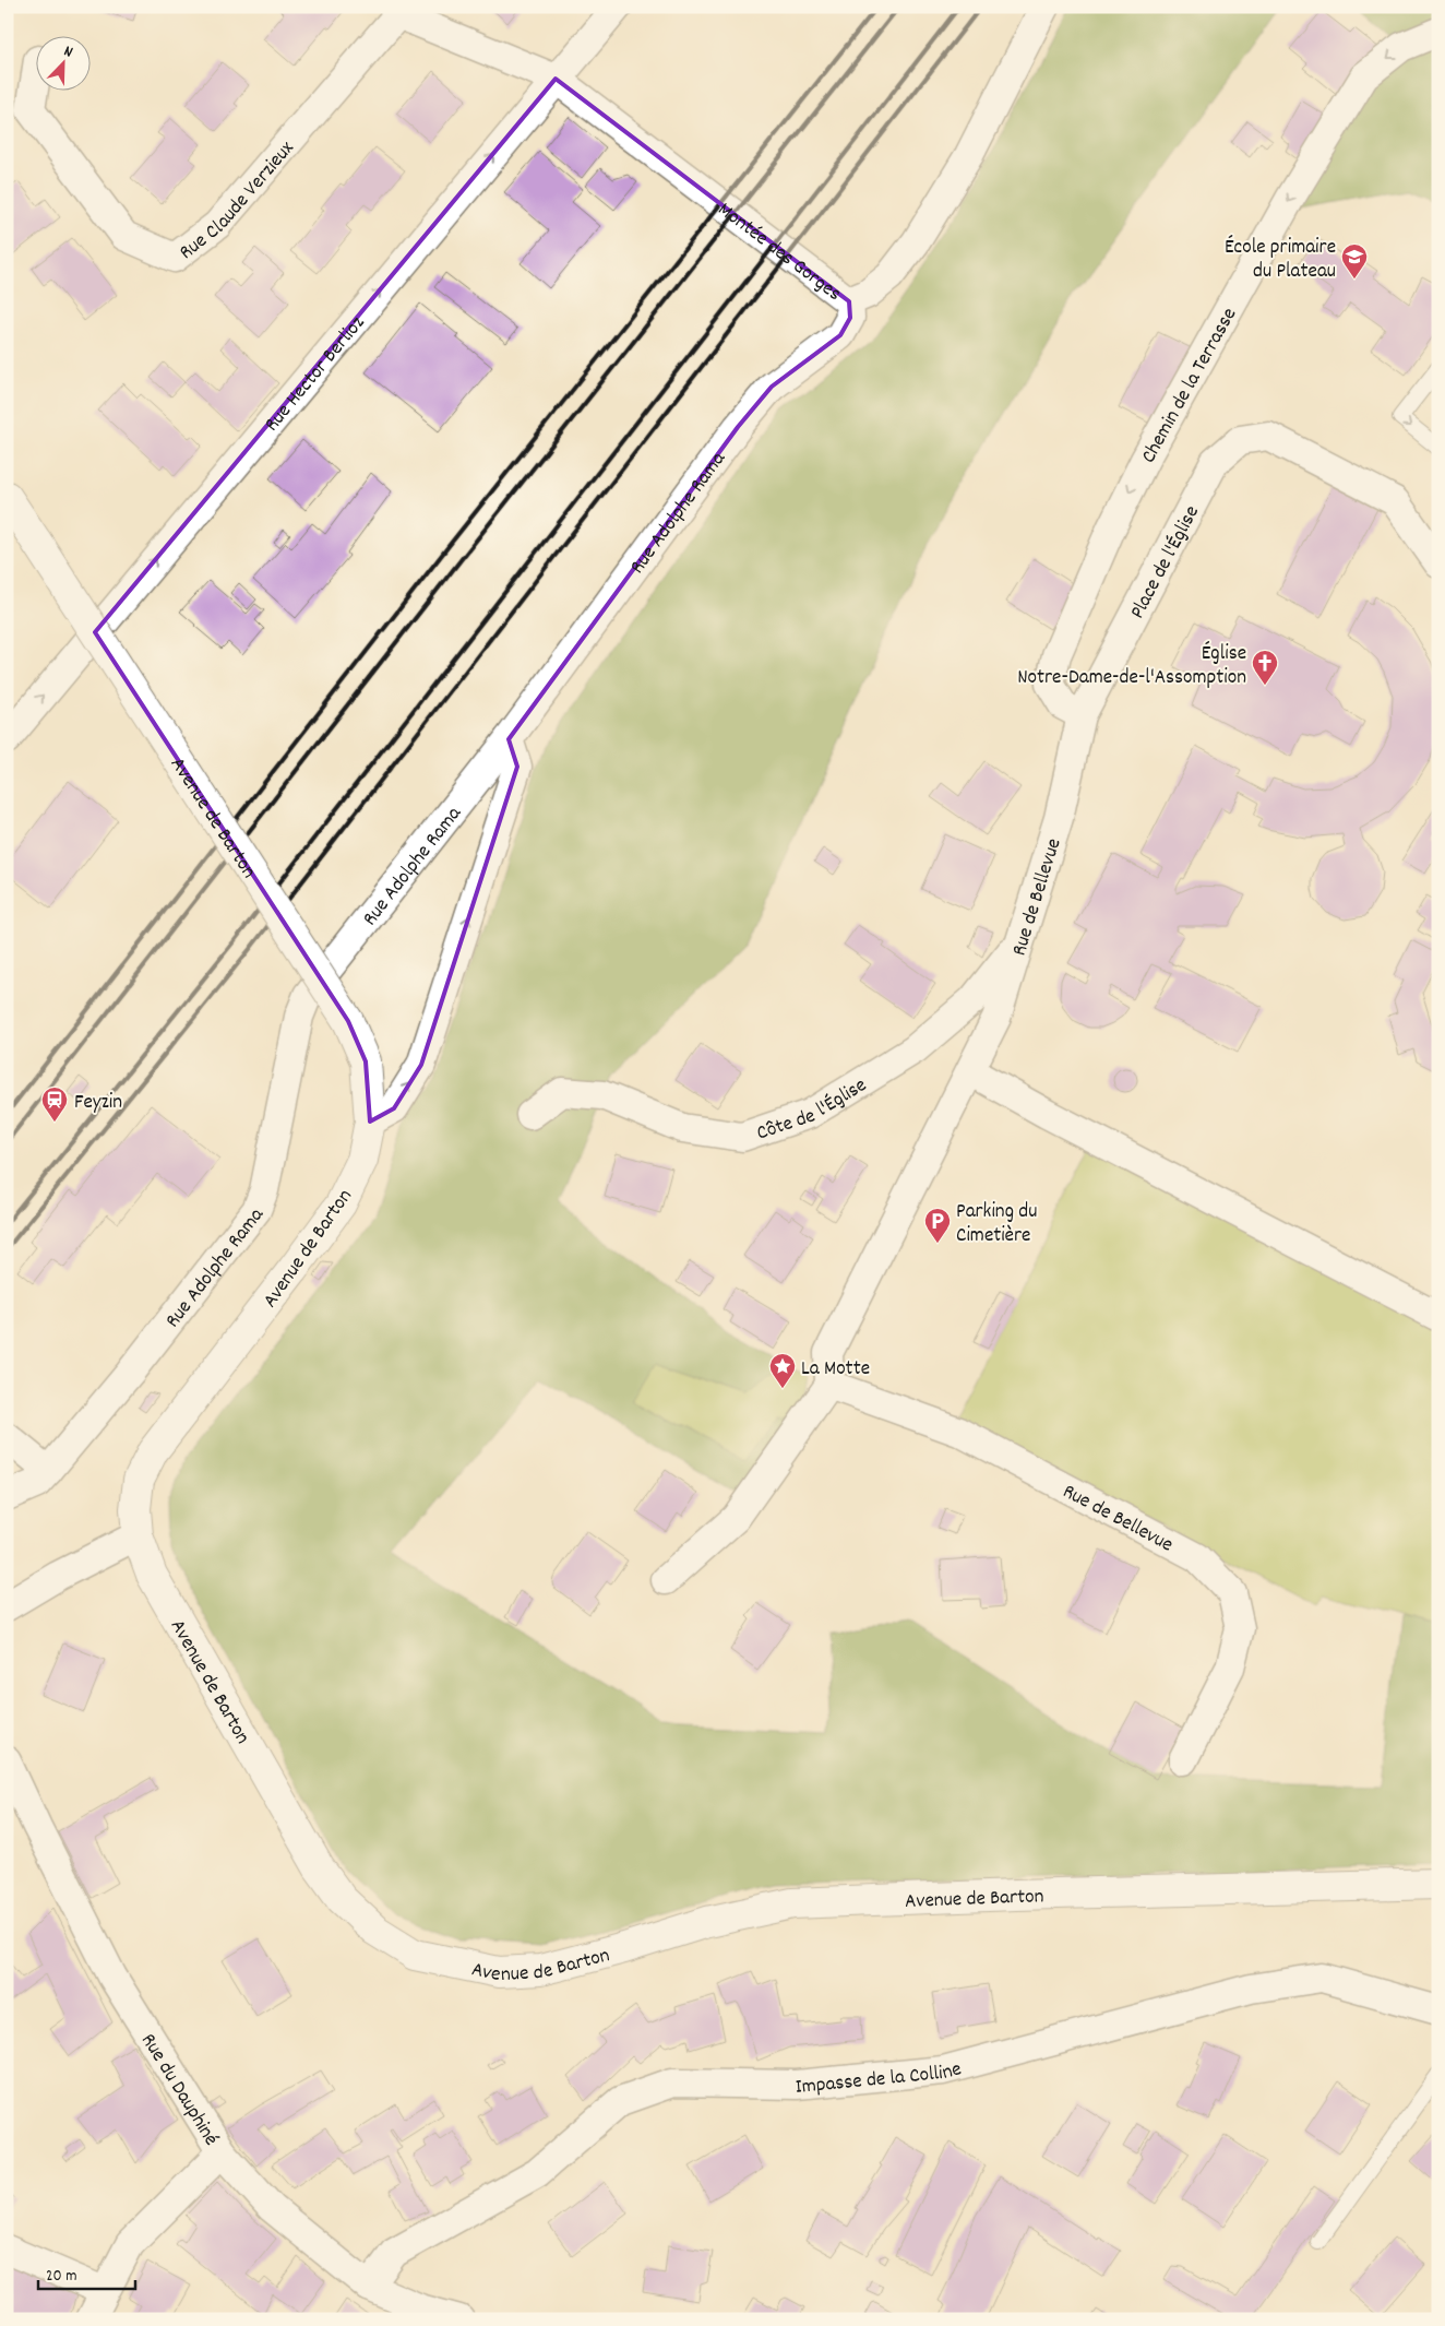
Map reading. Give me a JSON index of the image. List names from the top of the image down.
{
  "streets": {
    "street": [
      "Rue Claude Verzieux",
      "Montée des Gorges",
      "Rue Hector Berlioz",
      "Chemin de la Terrasse",
      "Rue Adolphe Rama",
      "Place de l'Église",
      "Avenue de Barton",
      "Rue de Bellevue",
      "Côte de l'Église",
      "Impasse de la Colline",
      "Rue du Dauphiné"
    ]
  },
  "crossings": [
    ["Rue Claude Verzieux", "Montée des Gorges"],
    ["Rue Claude Verzieux", "Rue Hector Berlioz"],
    ["Montée des Gorges", "Rue Hector Berlioz"],
    ["Montée des Gorges", "Rue Adolphe Rama"],
    ["Chemin de la Terrasse", "Place de l'Église"],
    ["Chemin de la Terrasse", "Rue de Bellevue"],
    ["Place de l'Église", "Rue de Bellevue"],
    ["Rue de Bellevue", "Côte de l'Église"],
    ["Impasse de la Colline", "Rue du Dauphiné"]
  ],
  "one_way": ["Rue Hector Berlioz", "Chemin de la Terrasse"],
  "places": {
    "school or university": ["École primaire du Plateau"],
    "church": ["Église Notre-Dame-de-l'Assomption"],
    "station": ["Feyzin"],
    "parking": ["Parking du Cimetière"],
    "place": ["La Motte"]
  },
  "scale_bar": "20 m",
  "north": "top right"
}
